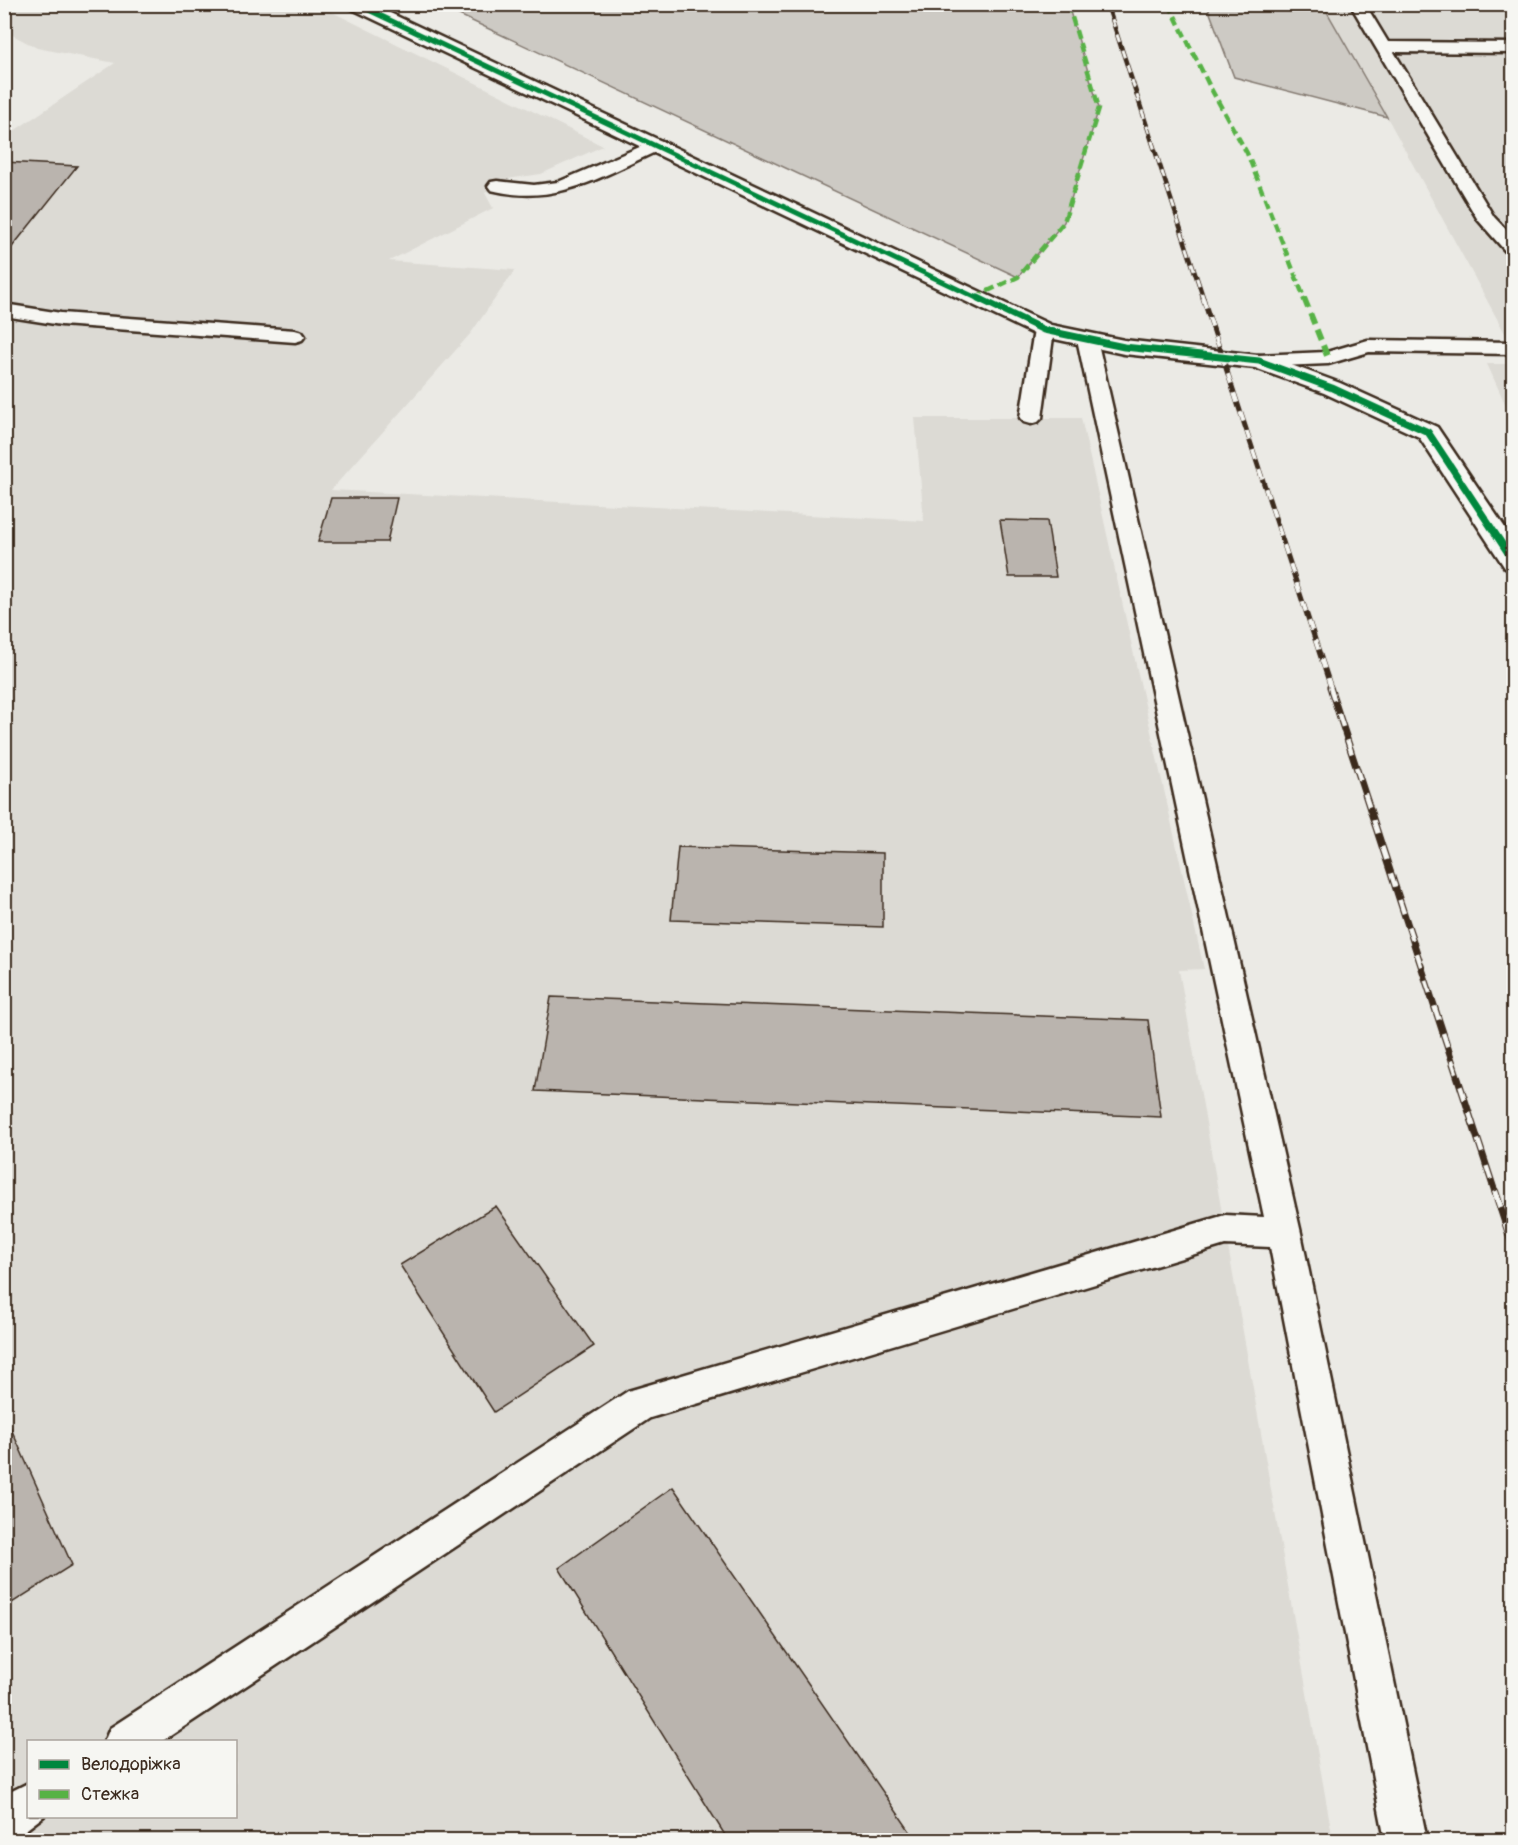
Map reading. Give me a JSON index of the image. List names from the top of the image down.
{
  "legend": ["Велодоріжка", "Стежка"]
}
